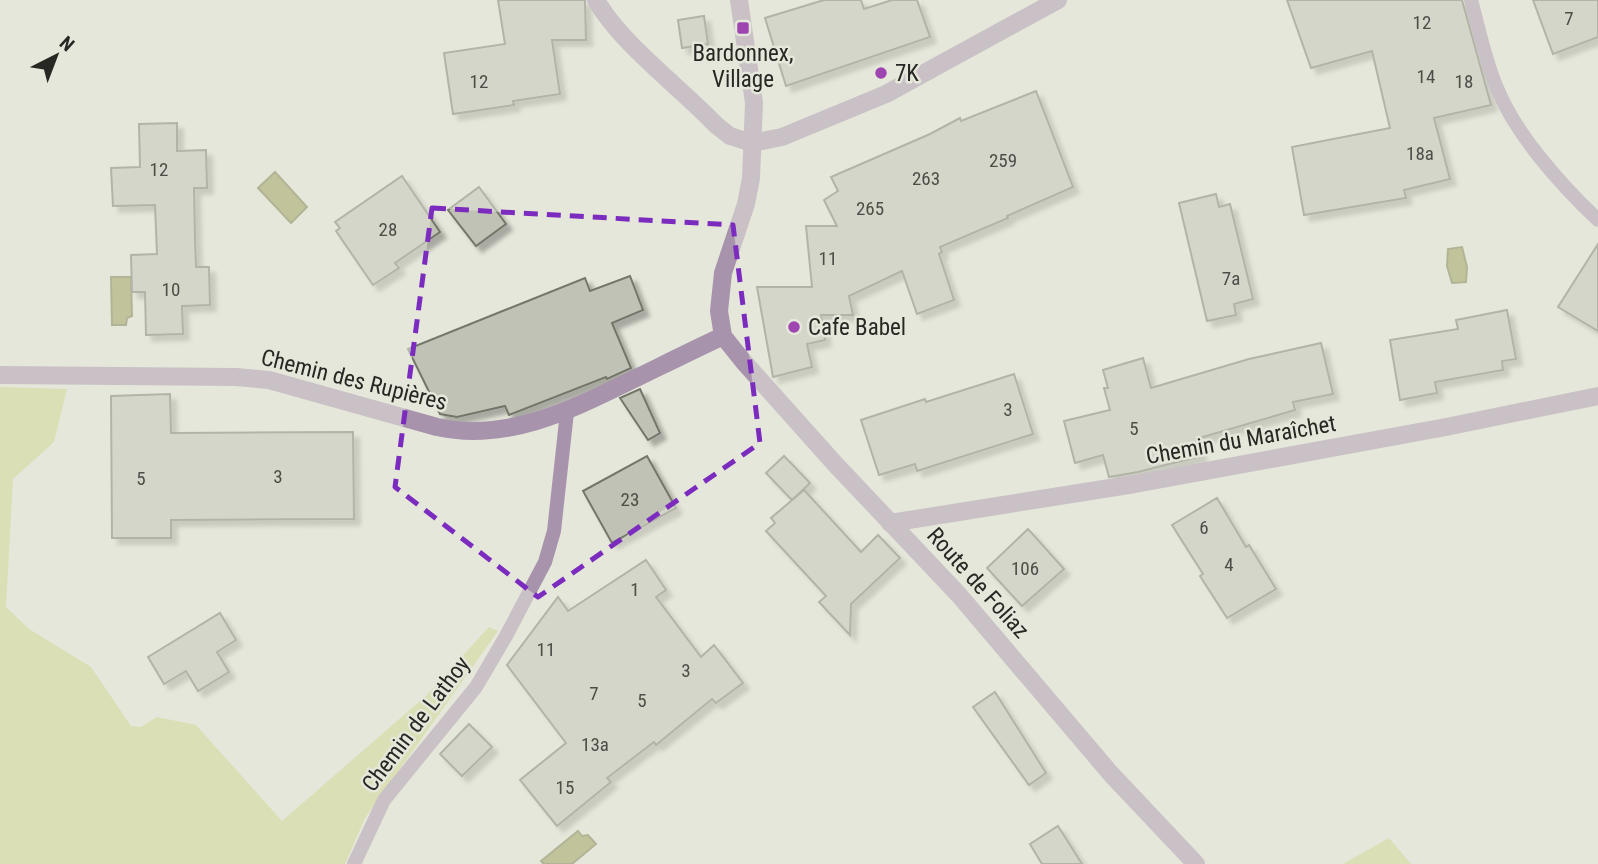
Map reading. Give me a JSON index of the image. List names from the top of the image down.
{
  "streets": {
    "street": ["Chemin des Rupières", "Chemin du Maraîchet", "Route de Foliaz"],
    "lane": ["Chemin de Lathoy"]
  },
  "crossings": [
    ["Chemin des Rupières", "Route de Foliaz"],
    ["Chemin des Rupières", "Chemin de Lathoy"],
    ["Chemin du Maraîchet", "Route de Foliaz"]
  ],
  "places": {
    "transit": ["Bardonnex, Village"],
    "other": ["7K", "Cafe Babel"]
  },
  "house_numbers": [
    "7",
    "12",
    "14",
    "12",
    "18",
    "18a",
    "259",
    "12",
    "263",
    "265",
    "28",
    "11",
    "7a",
    "10",
    "3",
    "5",
    "3",
    "5",
    "23",
    "6",
    "4",
    "106",
    "1",
    "11",
    "3",
    "7",
    "5",
    "13a",
    "15"
  ],
  "north": "top right"
}
